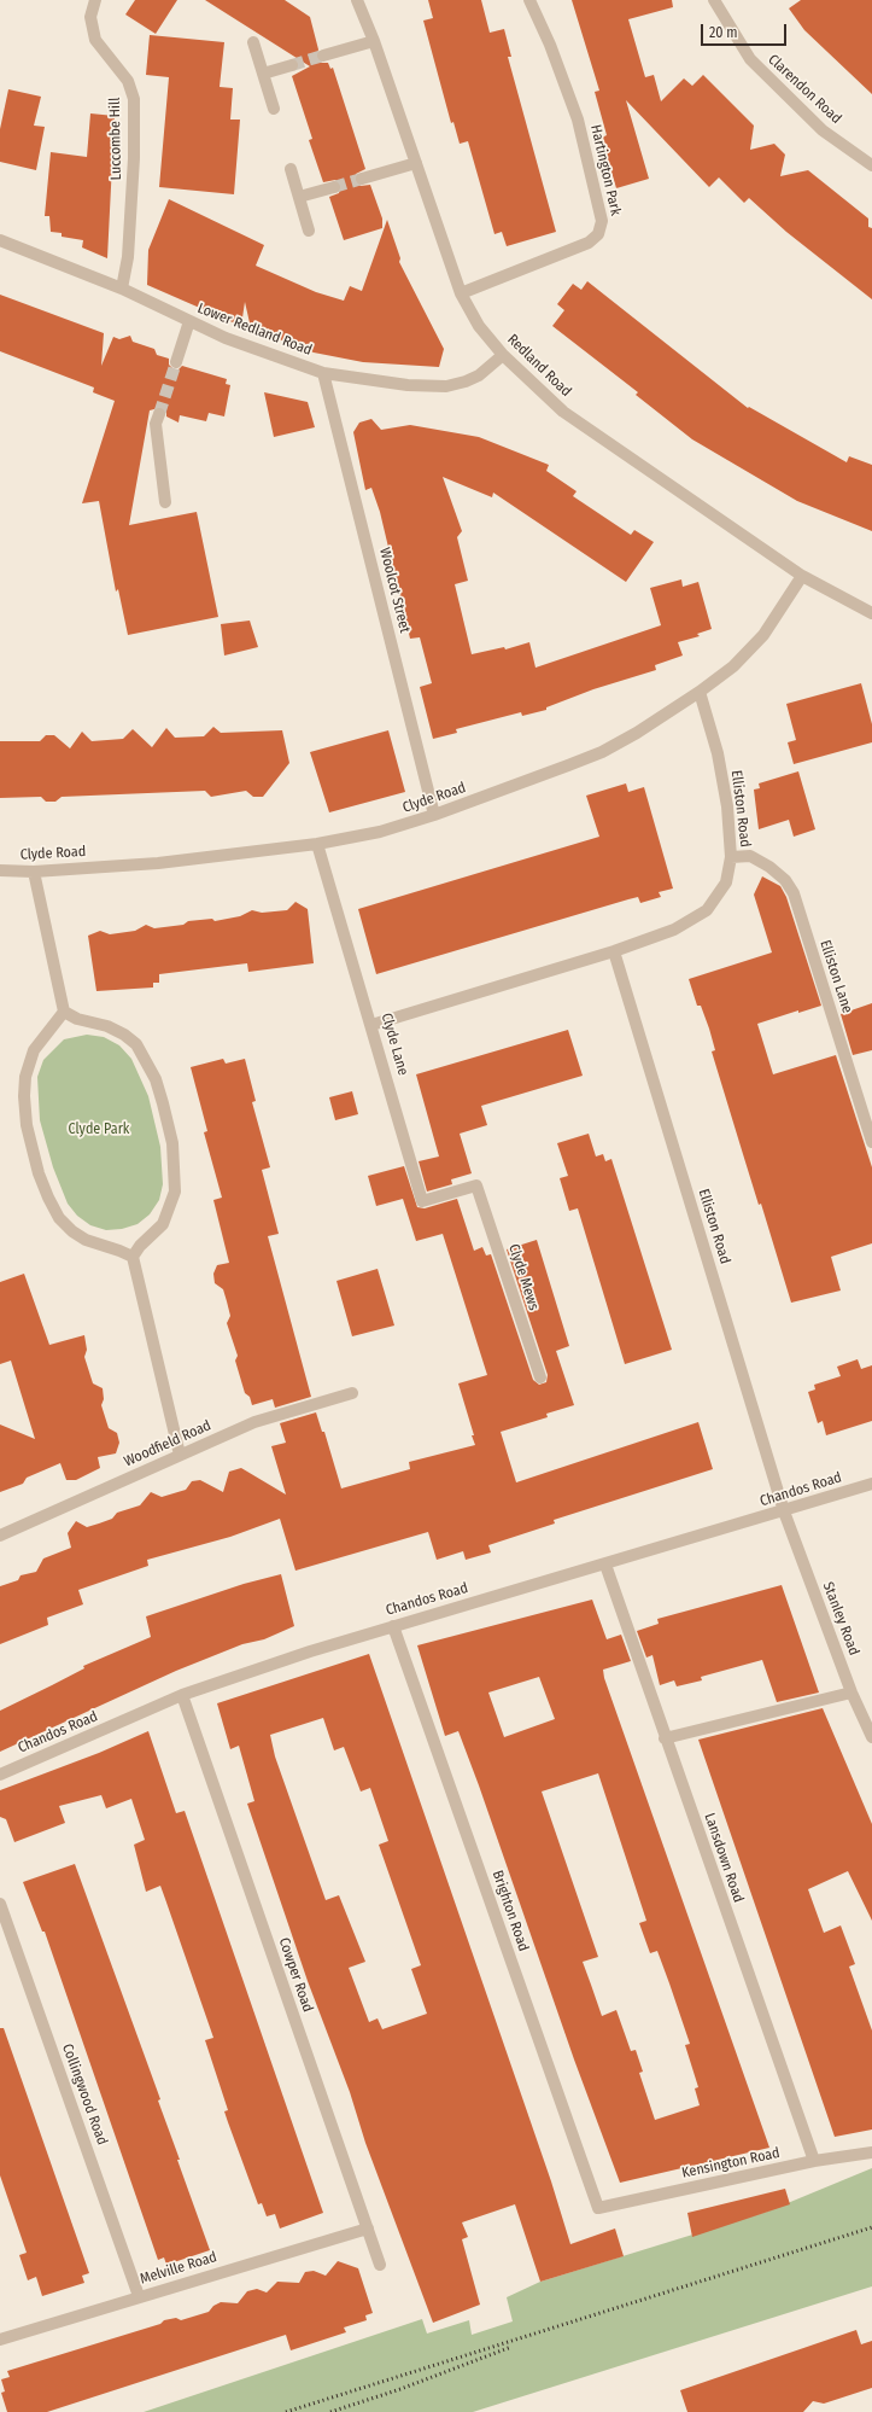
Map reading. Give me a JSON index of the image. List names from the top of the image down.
{
  "streets": {
    "street": [
      "Clarendon Road",
      "Luccombe Hill",
      "Hartington Park",
      "Lower Redland Road",
      "Redland Road",
      "Woolcot Street",
      "Clyde Road",
      "Elliston Road",
      "Elliston Lane",
      "Clyde Lane",
      "Clyde Mews",
      "Woodfield Road",
      "Chandos Road",
      "Stanley Road",
      "Lansdown Road",
      "Brighton Road",
      "Cowper Road",
      "Collingwood Road",
      "Kensington Road",
      "Melville Road"
    ]
  },
  "crossings": [
    ["Luccombe Hill", "Lower Redland Road"],
    ["Hartington Park", "Redland Road"],
    ["Lower Redland Road", "Redland Road"],
    ["Lower Redland Road", "Woolcot Street"],
    ["Redland Road", "Clyde Road"],
    ["Woolcot Street", "Clyde Road"],
    ["Clyde Road", "Elliston Road"],
    ["Clyde Road", "Clyde Lane"],
    ["Elliston Road", "Elliston Lane"],
    ["Elliston Road", "Clyde Lane"],
    ["Elliston Road", "Chandos Road"],
    ["Elliston Road", "Stanley Road"],
    ["Clyde Lane", "Clyde Mews"],
    ["Chandos Road", "Stanley Road"],
    ["Chandos Road", "Lansdown Road"],
    ["Chandos Road", "Brighton Road"],
    ["Chandos Road", "Cowper Road"],
    ["Lansdown Road", "Kensington Road"],
    ["Brighton Road", "Kensington Road"],
    ["Cowper Road", "Melville Road"],
    ["Collingwood Road", "Melville Road"]
  ],
  "parks": ["Clyde Park"],
  "scale_bar": "20 m"
}
